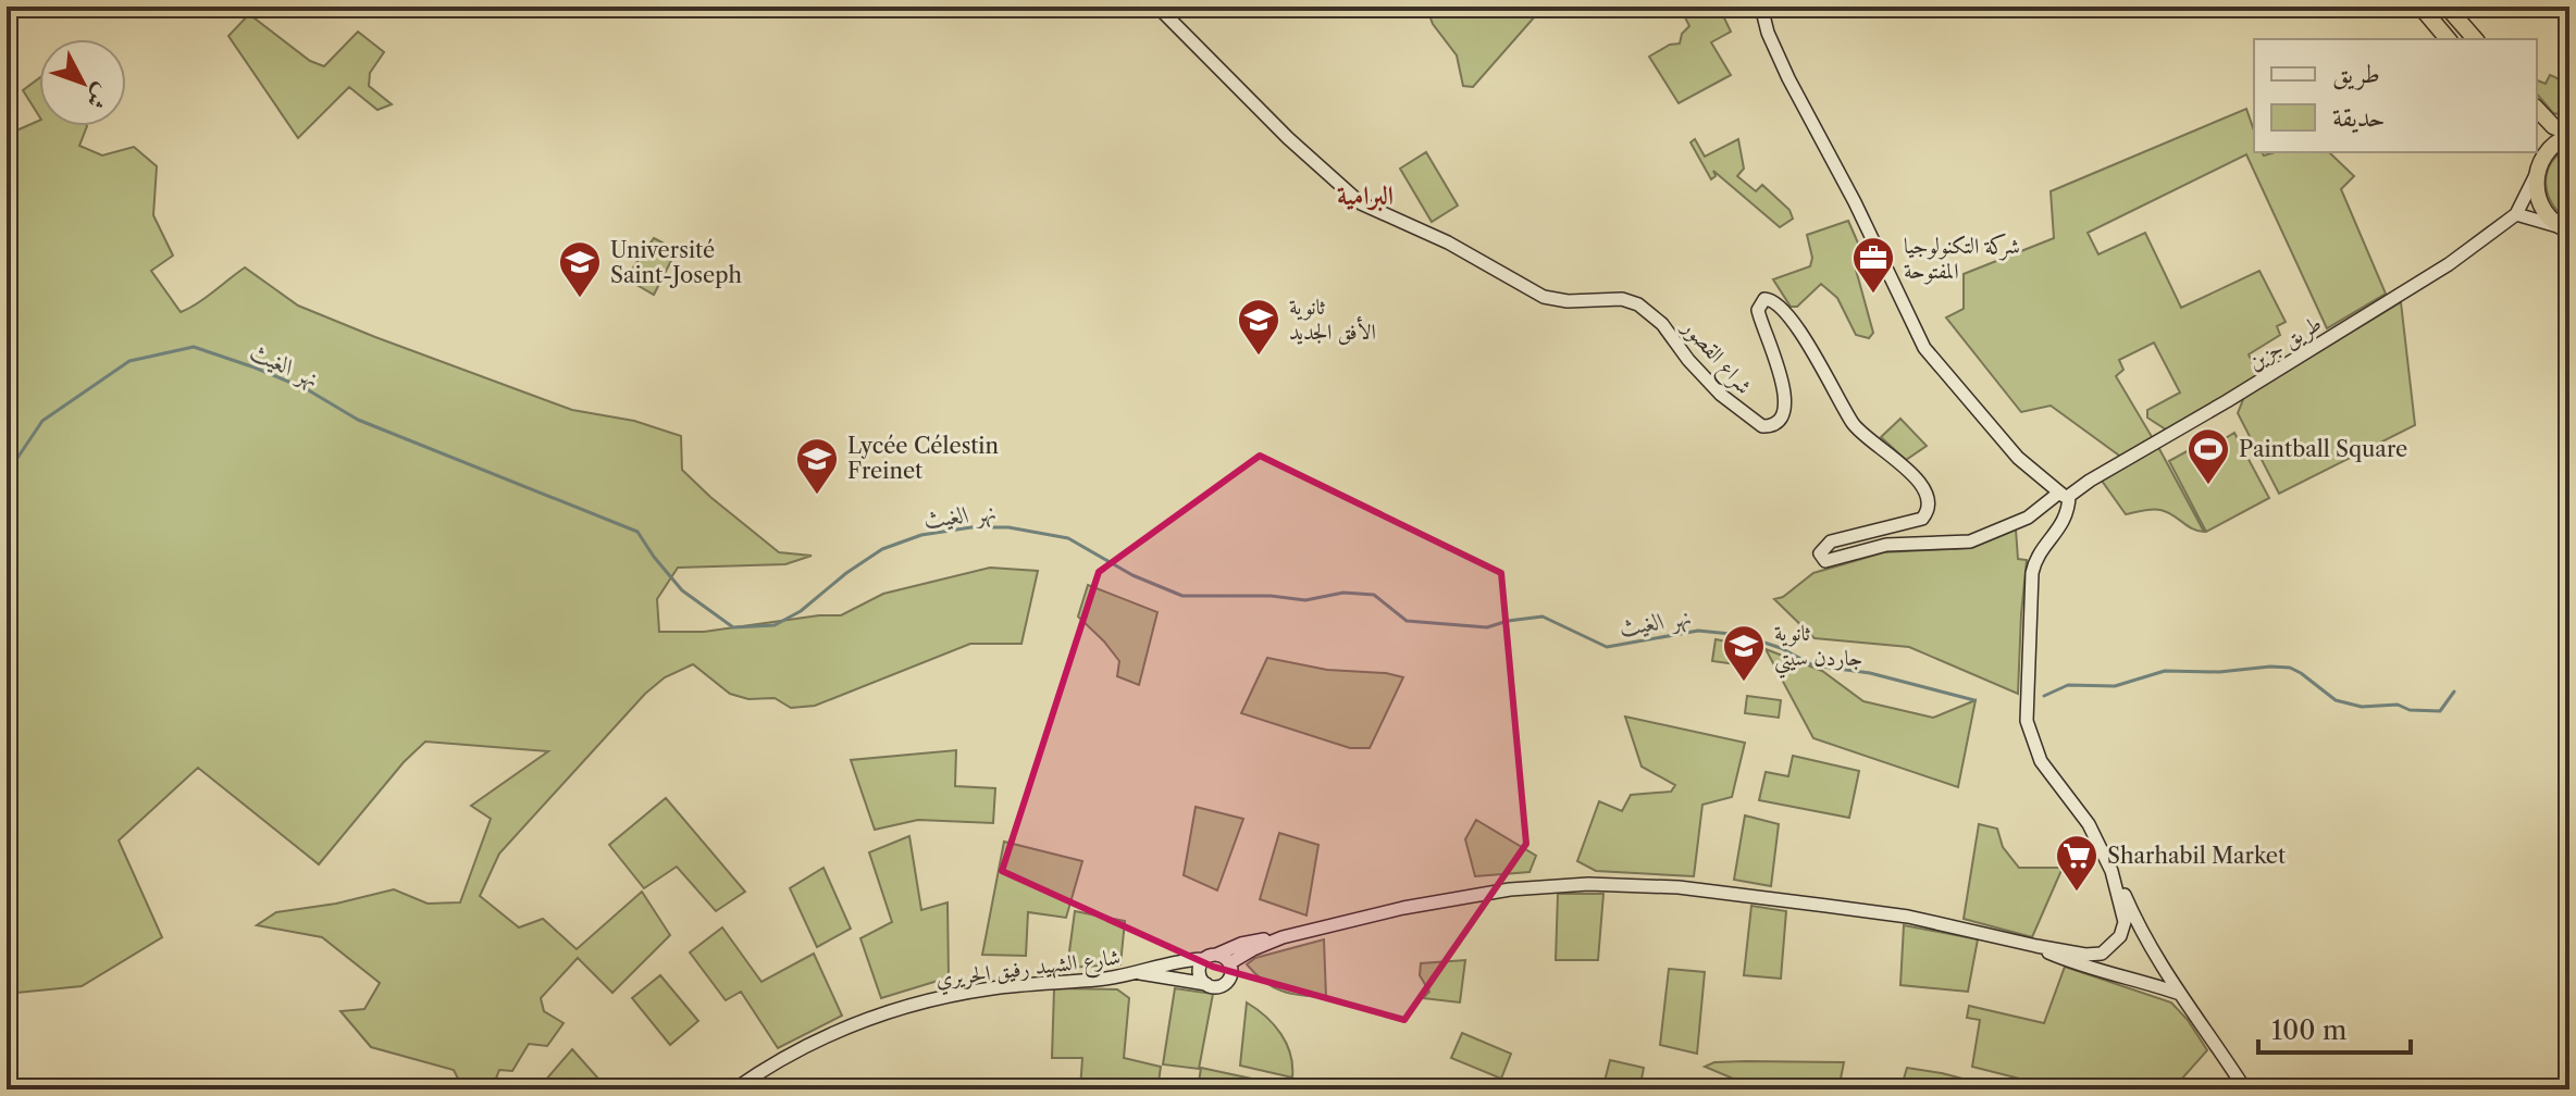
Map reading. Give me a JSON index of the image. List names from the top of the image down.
{
  "streets": {
    "street": ["طريق جزين", "شراع القصور", "شارع الشهيد رفيق الحريري"]
  },
  "crossings": [
    ["طريق جزين", "شراع القصور"]
  ],
  "districts": ["البرامية"],
  "water": ["نهر الغيث"],
  "places": {
    "office": ["شركة التكنولوجيا المفتوحة"],
    "school or university": [
      "Université Saint-Joseph",
      "ثانوية الأفق الجديد",
      "Lycée Célestin Freinet",
      "ثانوية جاردن سيتي"
    ],
    "sports": ["Paintball Square"],
    "supermarket": ["Sharhabil Market"]
  },
  "legend": ["طريق", "حديقة"],
  "scale_bar": "100 m",
  "north": "bottom right"
}
